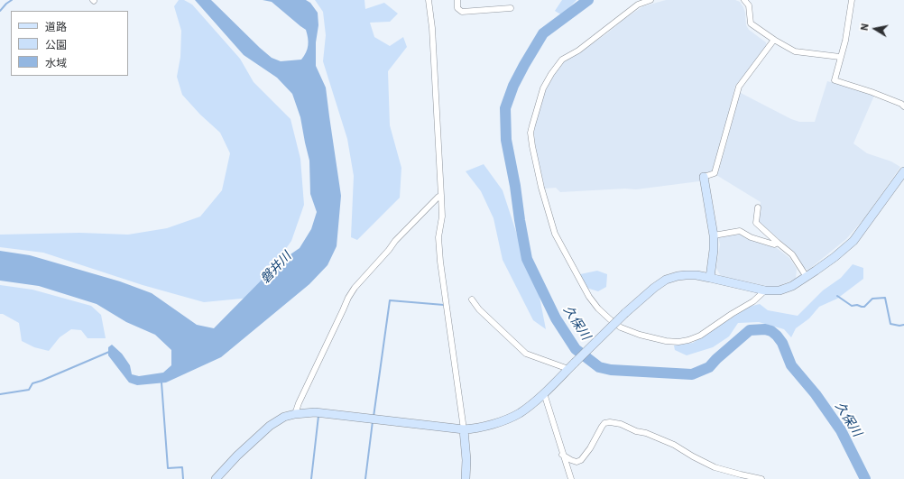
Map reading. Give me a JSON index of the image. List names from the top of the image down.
{
  "water": ["磐井川", "久保川"],
  "legend": ["道路", "公園", "水域"],
  "north": "left"
}
